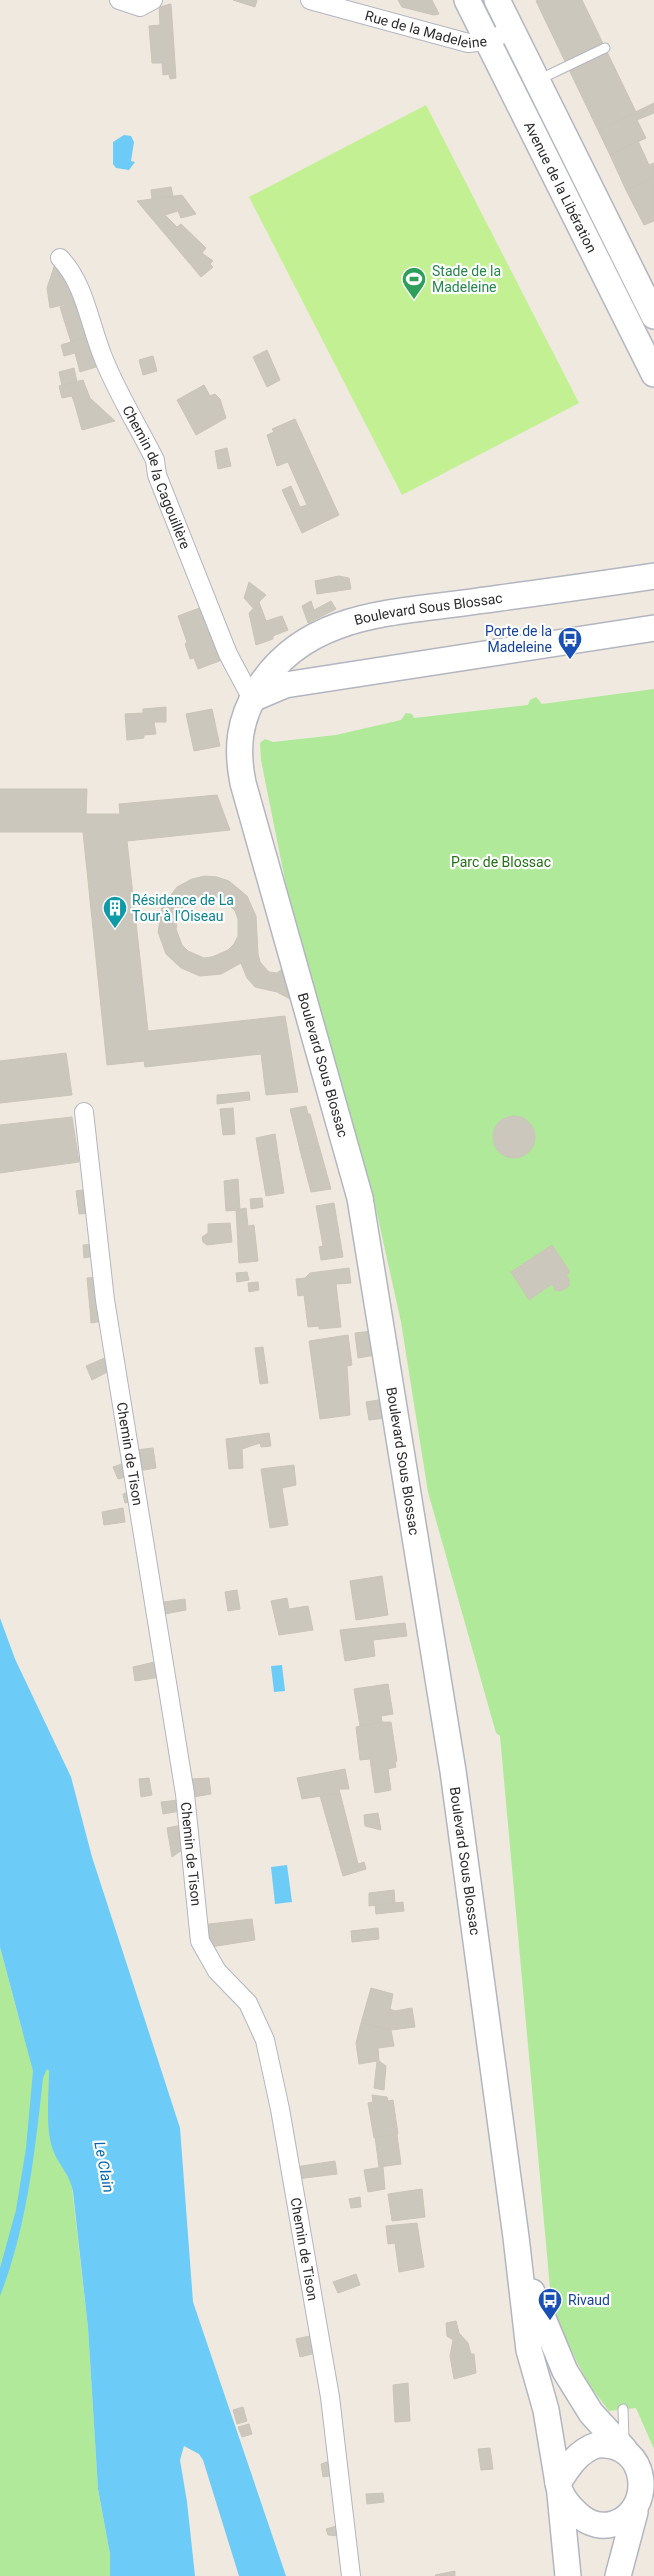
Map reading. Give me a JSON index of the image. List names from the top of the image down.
{
  "streets": {
    "main road": ["Avenue de la Libération", "Boulevard Sous Blossac"],
    "street": ["Rue de la Madeleine", "Chemin de la Cagouillère", "Chemin de Tison"]
  },
  "crossings": [
    ["Rue de la Madeleine", "Avenue de la Libération"],
    ["Chemin de la Cagouillère", "Boulevard Sous Blossac"]
  ],
  "water": ["Le Clain"],
  "parks": ["Parc de Blossac"],
  "places": {
    "sports": ["Stade de la Madeleine"],
    "bus stop": ["Porte de la Madeleine", "Rivaud"],
    "building": ["Résidence de La Tour à l'Oiseau"]
  }
}
